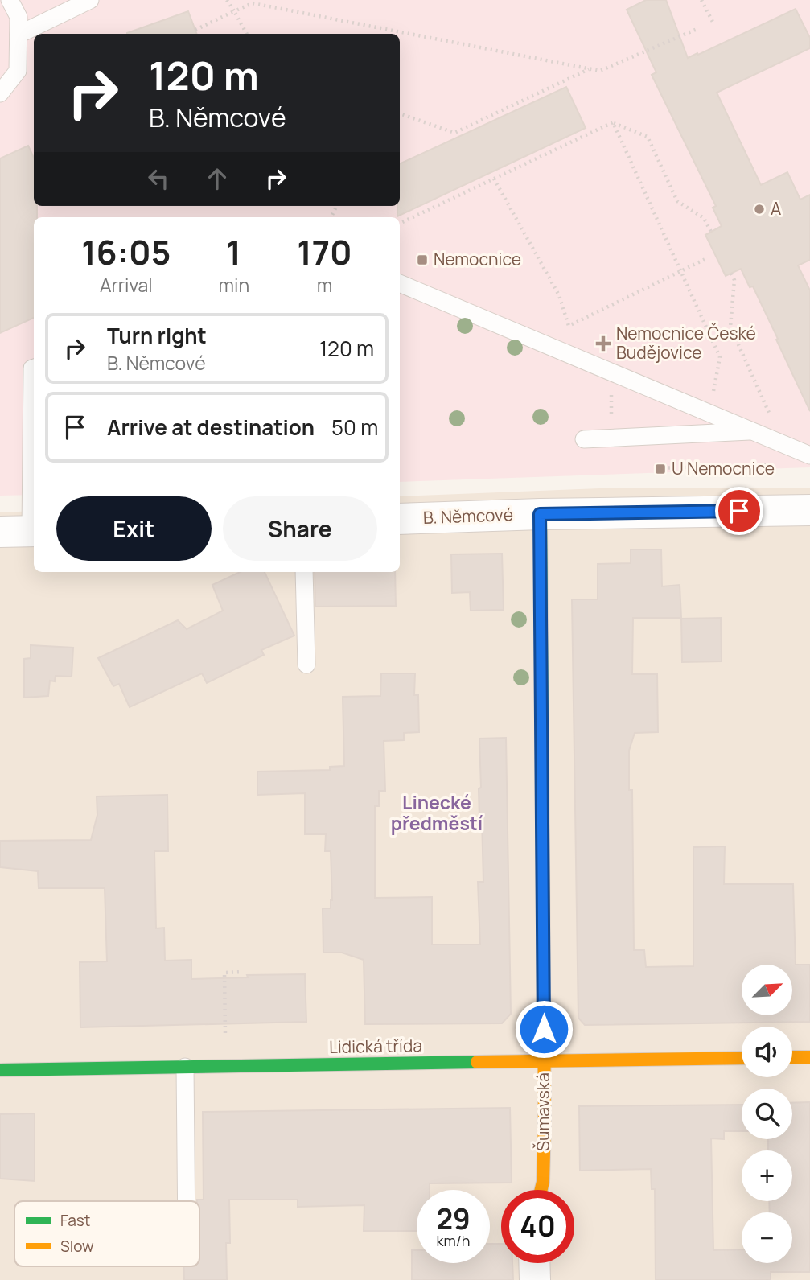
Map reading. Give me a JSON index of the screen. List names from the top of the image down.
{
  "streets": {
    "street": ["B. Němcové", "Lidická třída", "Šumavská"]
  },
  "crossings": [
    ["B. Němcové", "Šumavská"],
    ["Lidická třída", "Šumavská"]
  ],
  "districts": ["Linecké předměstí"],
  "places": {
    "other": ["A"],
    "transit": ["Nemocnice", "U Nemocnice"],
    "health": ["Nemocnice České Budějovice"]
  },
  "legend": ["Fast", "Slow"],
  "north": "top right",
  "page": {
    "turn": ["120 m", "B. Němcové"],
    "eta": [
      "16:05",
      "Arrival",
      "1",
      "min",
      "170",
      "m"
    ],
    "list": [
      {
        "name": "Turn right",
        "note": "B. Němcové",
        "value": "120 m"
      },
      {
        "name": "Arrive at destination",
        "value": "50 m"
      }
    ],
    "buttons": ["Exit", "Share"],
    "map_buttons": ["+", "−"],
    "speed": "29 km/h",
    "limit": "40"
  }
}
